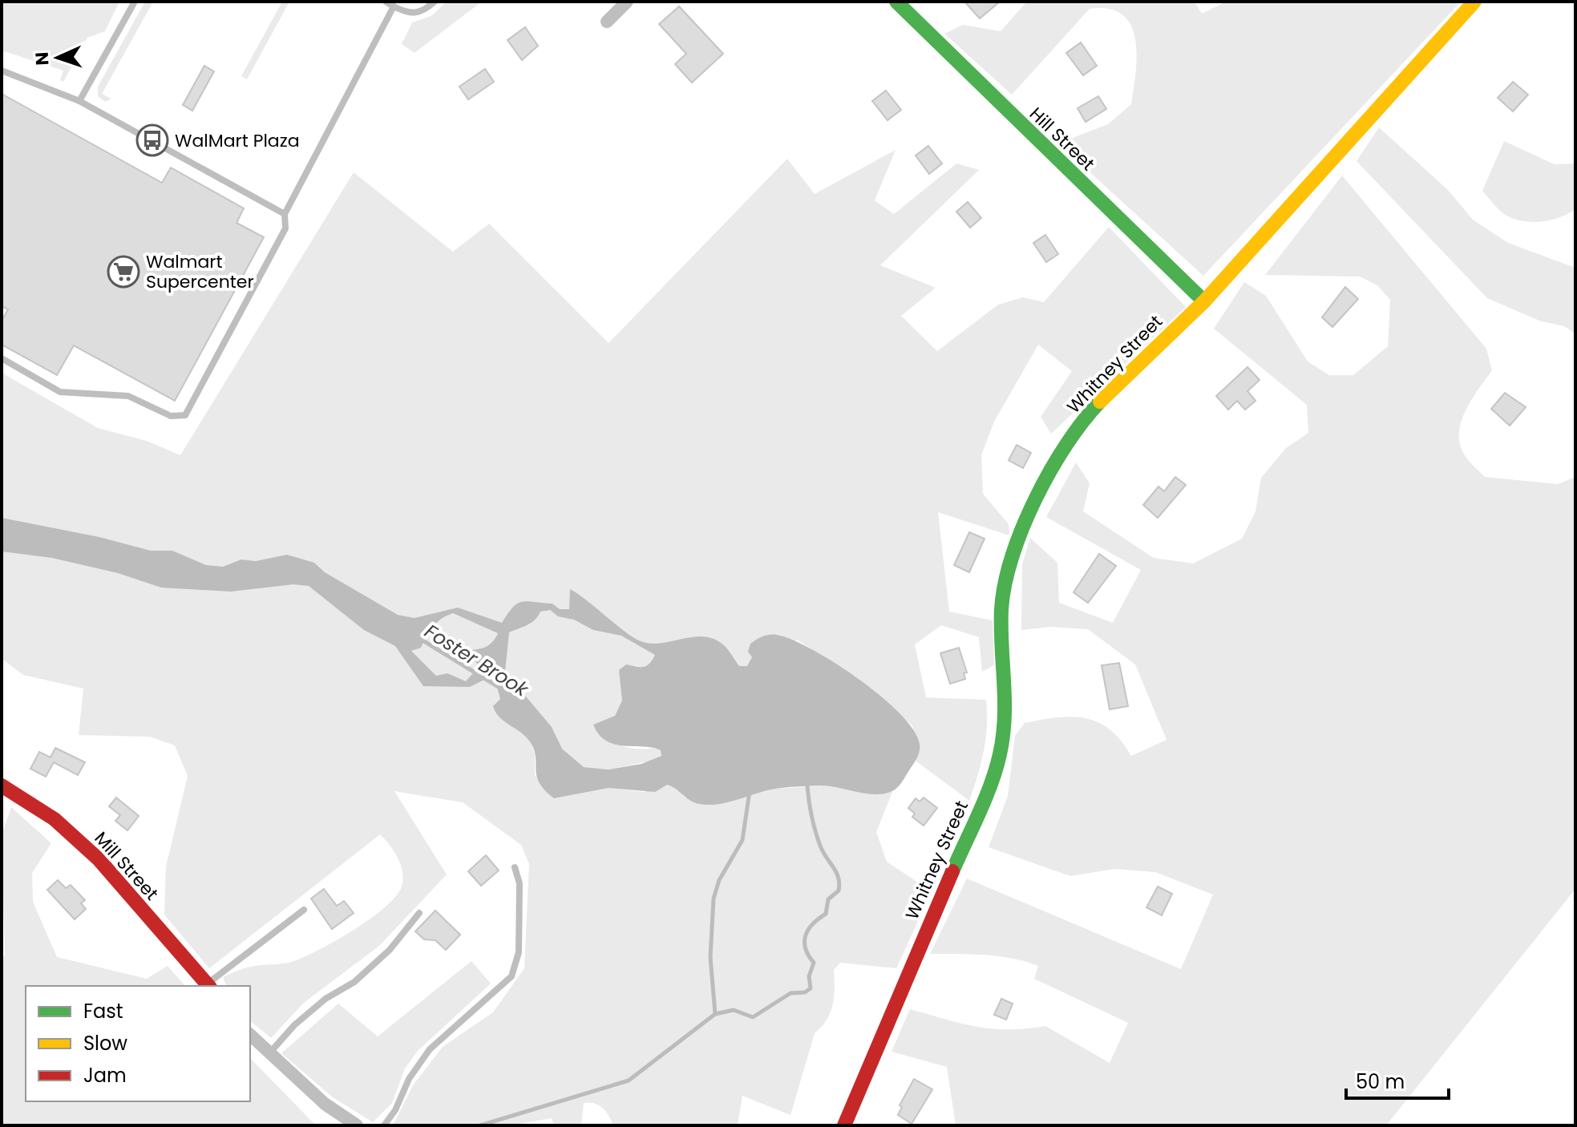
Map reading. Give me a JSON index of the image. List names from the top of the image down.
{
  "streets": {
    "street": ["Hill Street", "Whitney Street", "Mill Street"]
  },
  "crossings": [
    ["Hill Street", "Whitney Street"]
  ],
  "water": ["Foster Brook"],
  "places": {
    "bus stop": ["WalMart Plaza"],
    "supermarket": ["Walmart Supercenter"]
  },
  "legend": ["Fast", "Slow", "Jam"],
  "scale_bar": "50 m",
  "north": "left"
}
